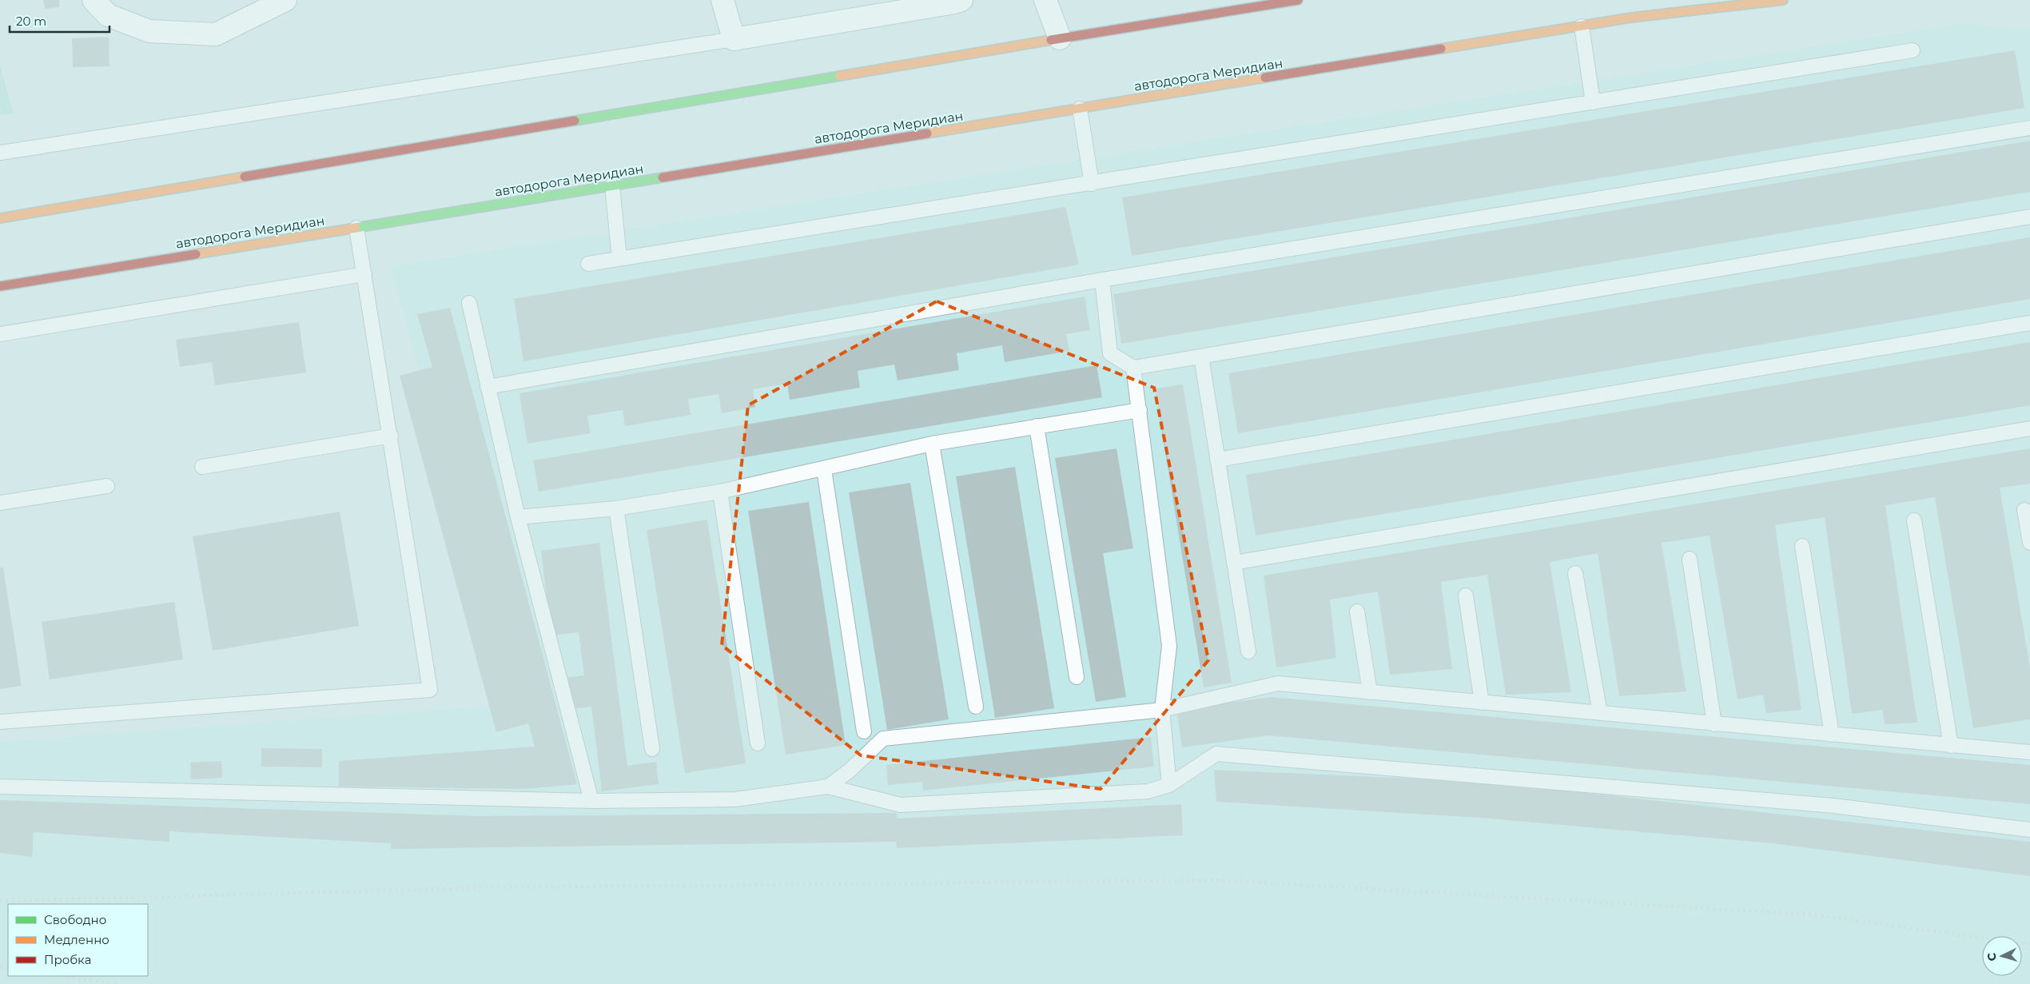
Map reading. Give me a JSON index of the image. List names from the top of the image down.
{
  "streets": {
    "main road": ["автодорога Меридиан"]
  },
  "legend": ["Свободно", "Медленно", "Пробка"],
  "scale_bar": "20 m",
  "north": "left"
}
